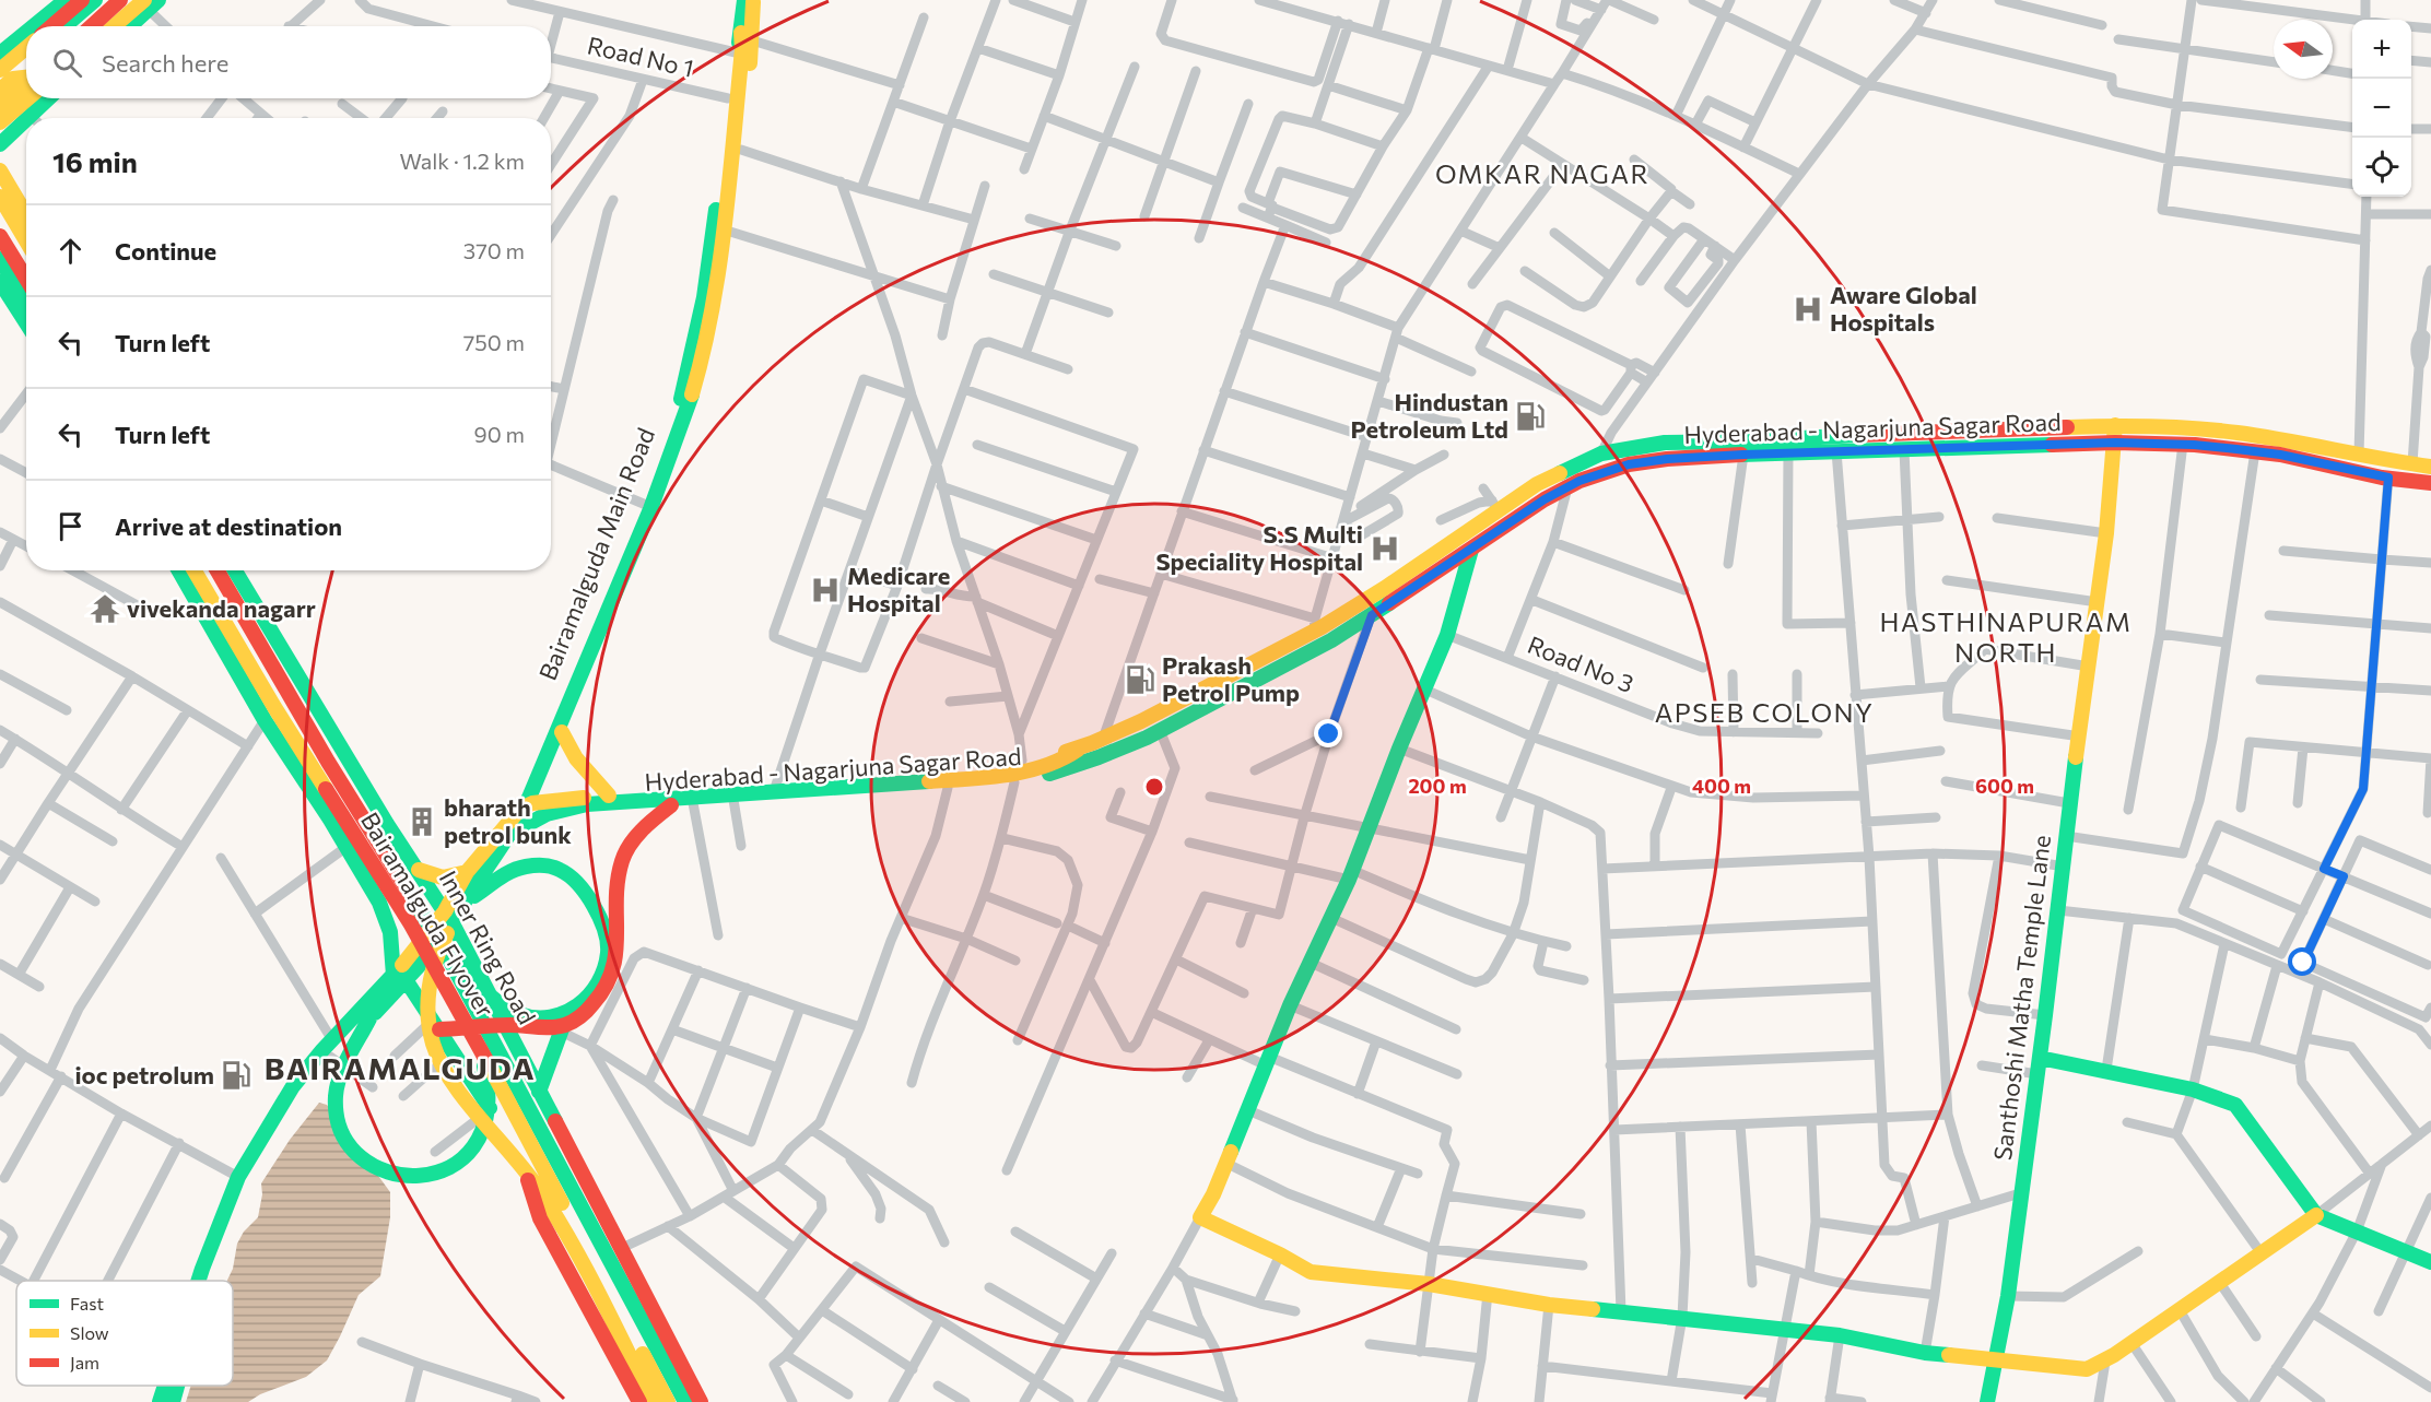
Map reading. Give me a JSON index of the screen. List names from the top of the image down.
{
  "streets": {
    "main road": [
      "Hyderabad - Nagarjuna Sagar Road",
      "Bairamalguda Main Road",
      "Bairamalguda Flyover",
      "Inner Ring Road",
      "Santhoshi Matha Temple Lane"
    ],
    "street": ["Road No 1", "Road No 3"]
  },
  "crossings": [
    ["Road No 1", "Bairamalguda Main Road"],
    ["Hyderabad - Nagarjuna Sagar Road", "Bairamalguda Main Road"],
    ["Hyderabad - Nagarjuna Sagar Road", "Santhoshi Matha Temple Lane"]
  ],
  "districts": [
    "OMKAR NAGAR",
    "HASTHINAPURAM NORTH",
    "APSEB COLONY",
    "BAIRAMALGUDA"
  ],
  "places": {
    "hospital": ["Aware Global Hospitals", "S.S Multi Speciality Hospital", "Medicare Hospital"],
    "fuel station": ["Hindustan Petroleum Ltd", "Prakash Petrol Pump", "ioc petrolum"],
    "temple": ["vivekanda nagarr"],
    "building": ["bharath petrol bunk"]
  },
  "legend": ["Fast", "Slow", "Jam"],
  "north": "left",
  "page": {
    "map_buttons": ["+", "−"],
    "search": "Search here",
    "heading": ["16 min", "Walk · 1.2 km"],
    "list": [
      ["Continue", "370 m"],
      ["Turn left", "750 m"],
      ["Turn left", "90 m"],
      "Arrive at destination"
    ]
  },
  "rings": ["200 m", "400 m", "600 m"]
}
